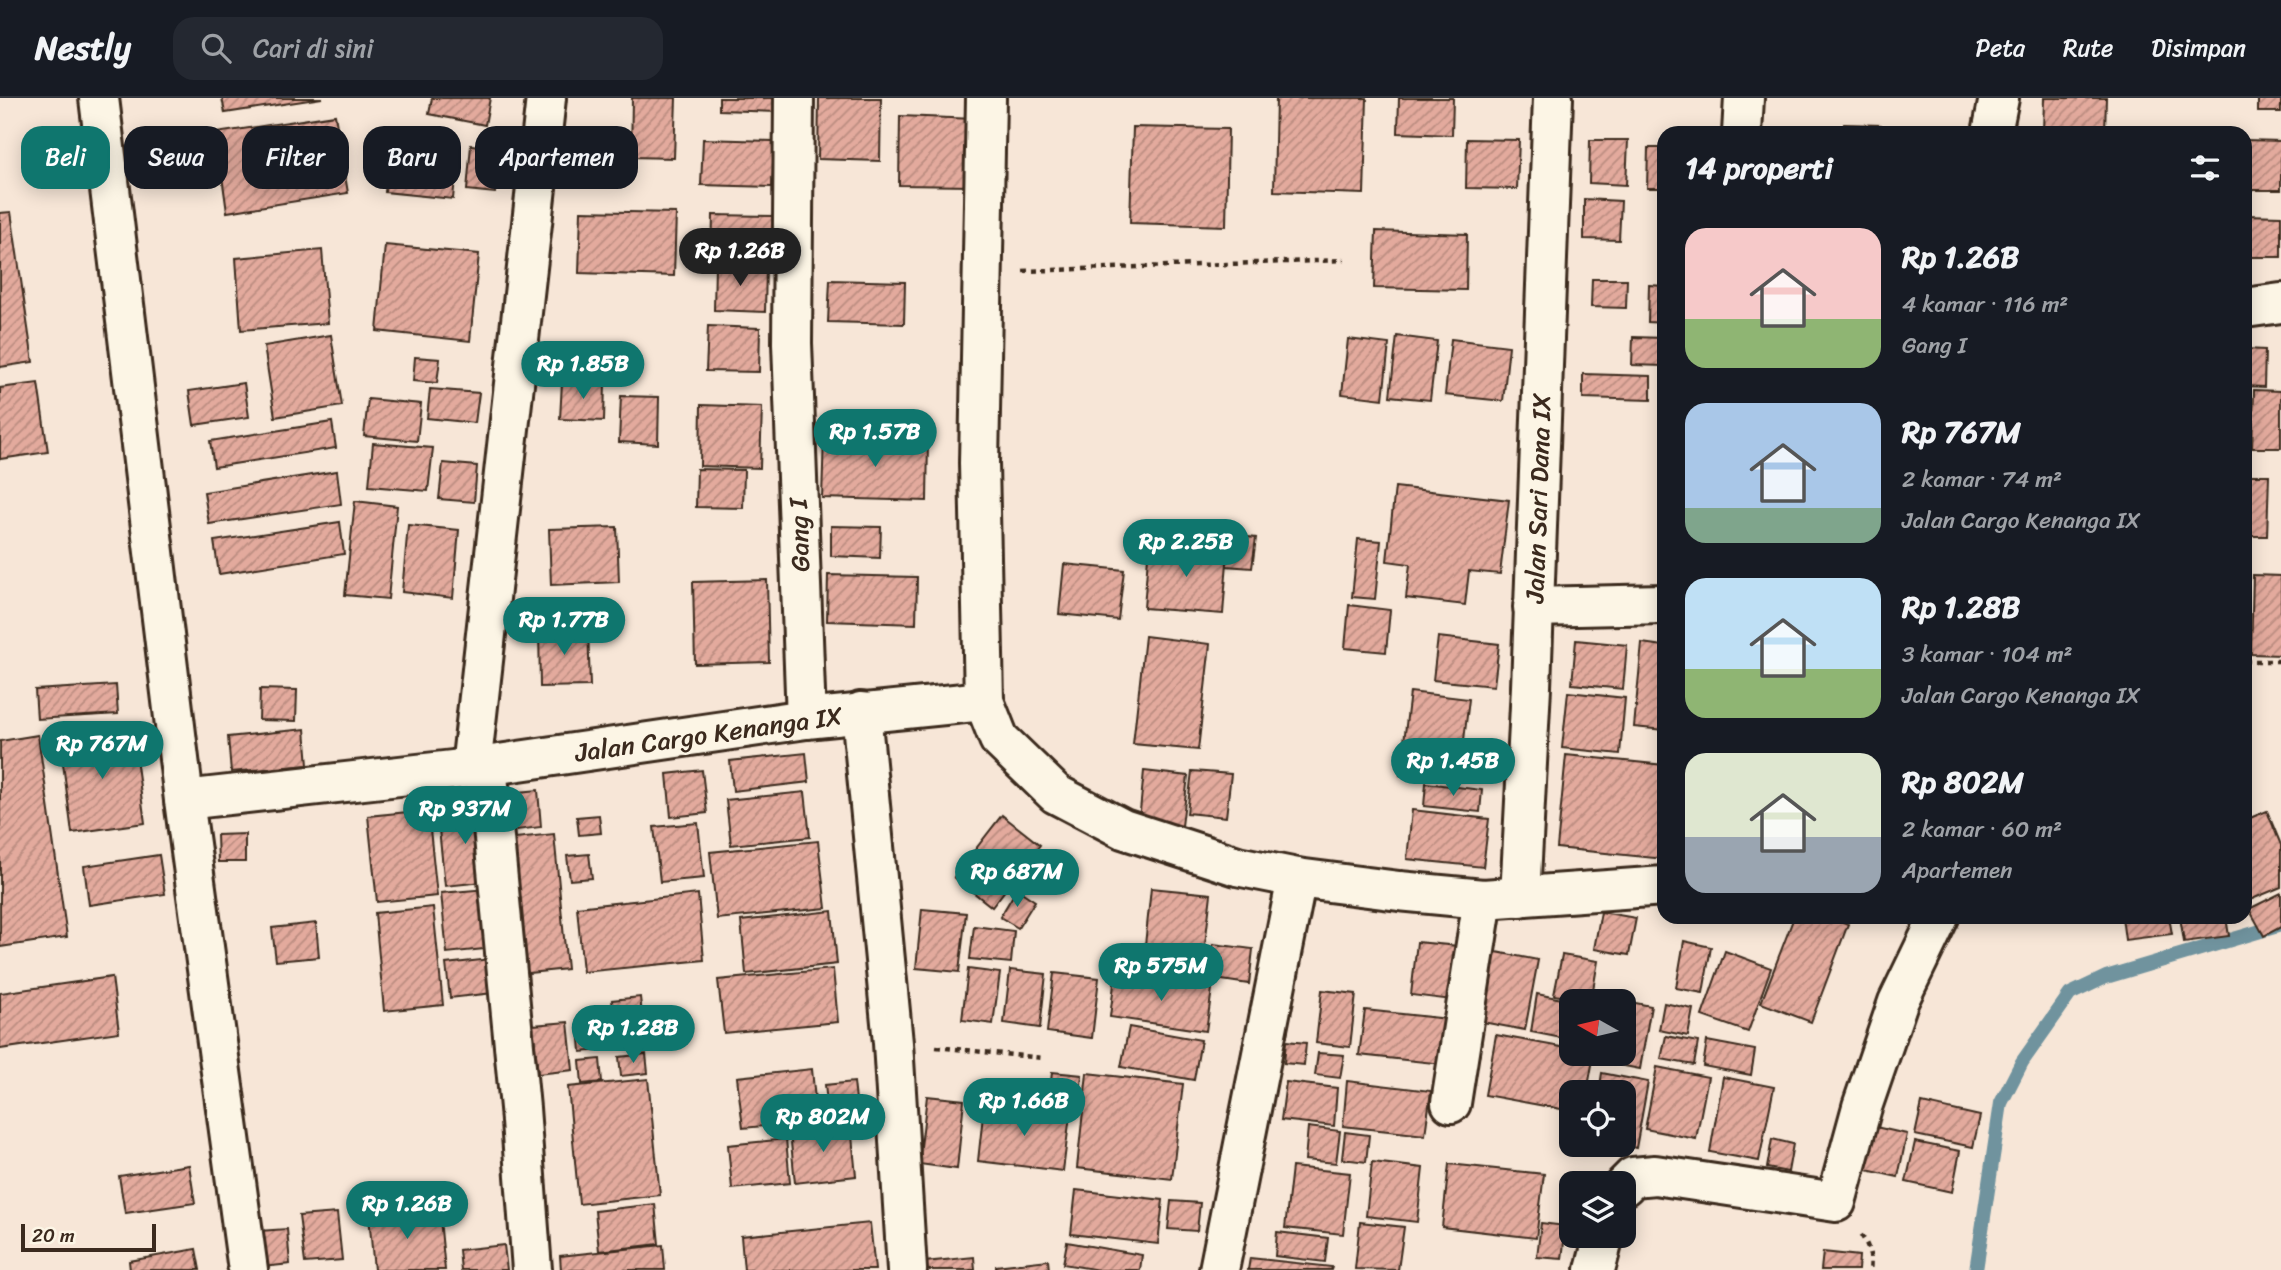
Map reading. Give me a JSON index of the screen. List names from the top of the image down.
{
  "streets": {
    "street": ["Jalan Sari Dana IX", "Gang I", "Jalan Cargo Kenanga IX"]
  },
  "crossings": [
    ["Gang I", "Jalan Cargo Kenanga IX"]
  ],
  "scale_bar": "20 m",
  "north": "left",
  "page": {
    "header": "Nestly",
    "search": "Cari di sini",
    "nav": ["Peta", "Rute", "Disimpan"],
    "chip": [
      "Beli",
      "Sewa",
      "Filter",
      "Baru",
      "Apartemen"
    ],
    "heading": "14 properti",
    "list": [
      {
        "name": "Rp 1.26B",
        "note": "4 kamar · 116 m² · Gang I"
      },
      {
        "name": "Rp 767M",
        "note": "2 kamar · 74 m² · Jalan Cargo Kenanga IX"
      },
      {
        "name": "Rp 1.28B",
        "note": "3 kamar · 104 m² · Jalan Cargo Kenanga IX"
      },
      {
        "name": "Rp 802M",
        "note": "2 kamar · 60 m² · Apartemen"
      }
    ],
    "price": [
      "Rp 1.26B",
      "Rp 1.85B",
      "Rp 1.57B",
      "Rp 2.25B",
      "Rp 1.77B",
      "Rp 767M",
      "Rp 1.45B",
      "Rp 937M",
      "Rp 687M",
      "Rp 575M",
      "Rp 1.28B",
      "Rp 1.66B",
      "Rp 802M",
      "Rp 1.26B"
    ],
    "scale": "20 m"
  }
}
